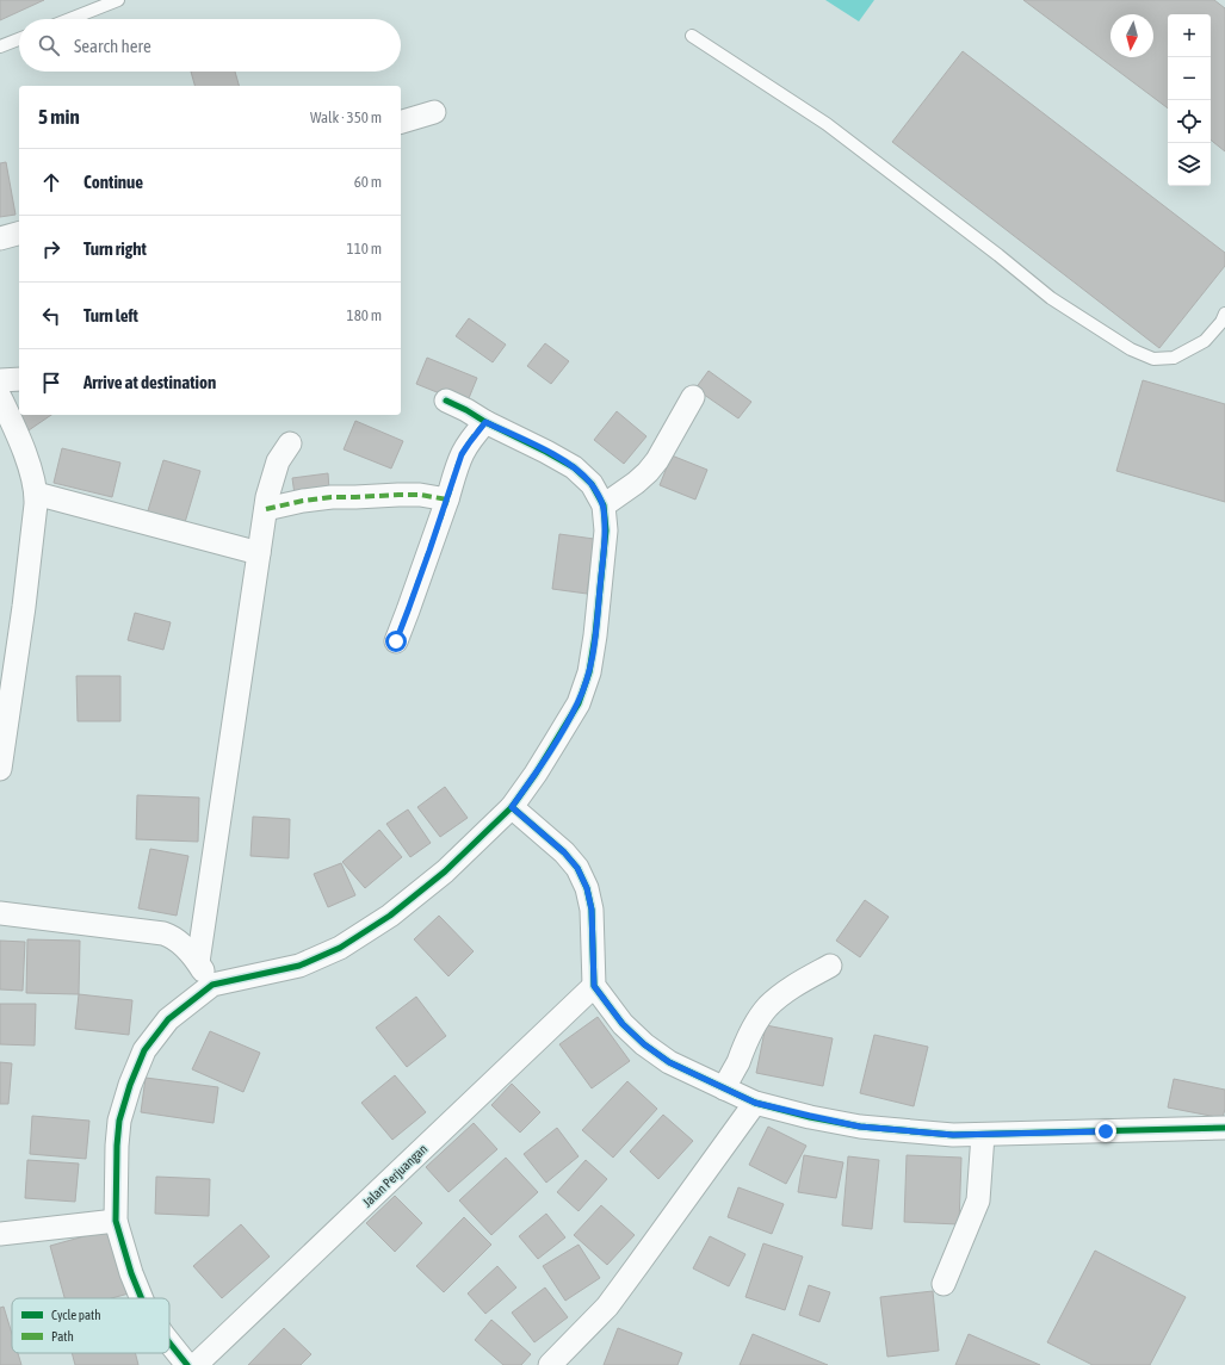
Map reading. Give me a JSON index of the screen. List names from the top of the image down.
{
  "streets": {
    "street": ["Jalan Perjuangan"]
  },
  "legend": ["Cycle path", "Path"],
  "north": "bottom",
  "page": {
    "map_buttons": ["+", "−"],
    "search": "Search here",
    "heading": ["5 min", "Walk · 350 m"],
    "list": [
      ["Continue", "60 m"],
      ["Turn right", "110 m"],
      ["Turn left", "180 m"],
      "Arrive at destination"
    ]
  }
}
